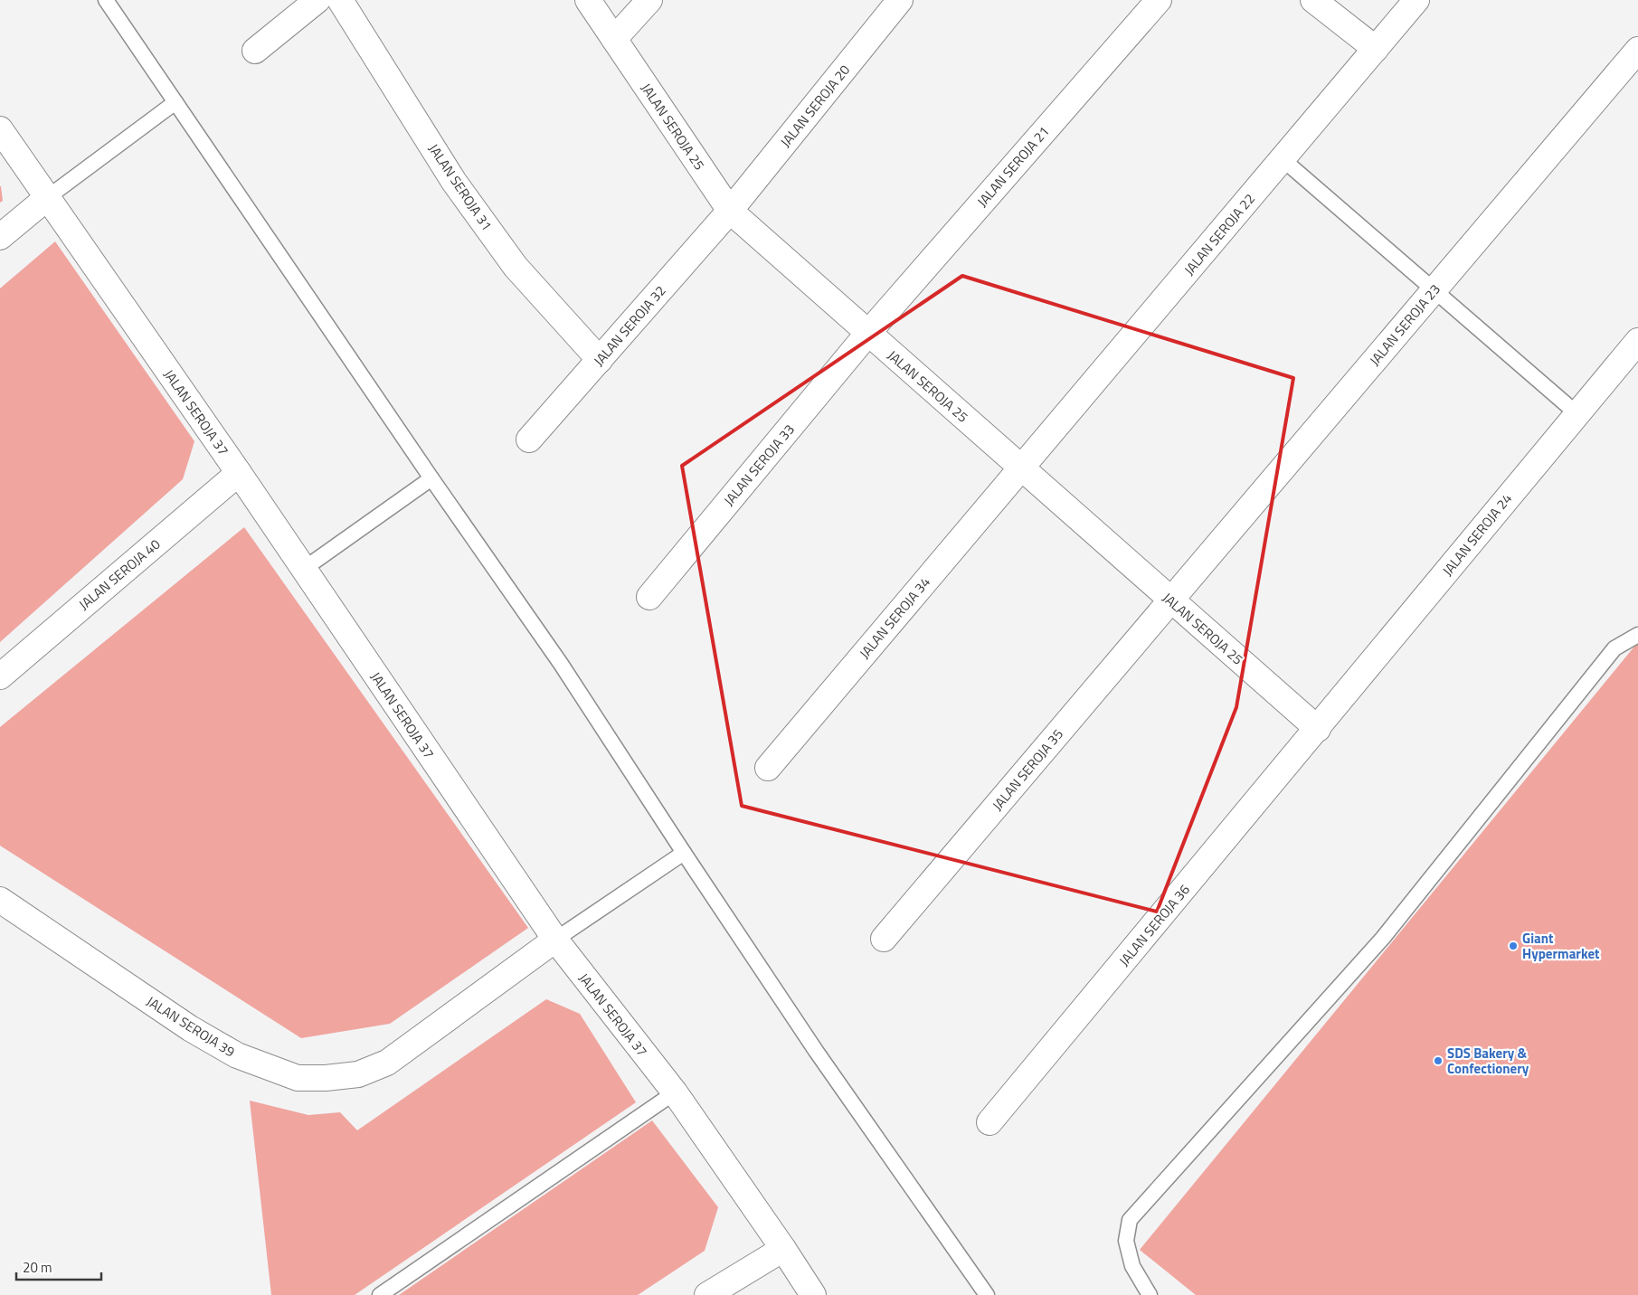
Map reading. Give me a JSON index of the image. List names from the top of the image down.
{
  "streets": {
    "street": [
      "JALAN SEROJA 20",
      "JALAN SEROJA 25",
      "JALAN SEROJA 21",
      "JALAN SEROJA 31",
      "JALAN SEROJA 22",
      "JALAN SEROJA 23",
      "JALAN SEROJA 32",
      "JALAN SEROJA 37",
      "JALAN SEROJA 33",
      "JALAN SEROJA 24",
      "JALAN SEROJA 40",
      "JALAN SEROJA 34",
      "JALAN SEROJA 35",
      "JALAN SEROJA 36",
      "JALAN SEROJA 39"
    ]
  },
  "crossings": [
    ["JALAN SEROJA 20", "JALAN SEROJA 25"],
    ["JALAN SEROJA 20", "JALAN SEROJA 32"],
    ["JALAN SEROJA 25", "JALAN SEROJA 21"],
    ["JALAN SEROJA 25", "JALAN SEROJA 22"],
    ["JALAN SEROJA 25", "JALAN SEROJA 23"],
    ["JALAN SEROJA 25", "JALAN SEROJA 32"],
    ["JALAN SEROJA 25", "JALAN SEROJA 33"],
    ["JALAN SEROJA 25", "JALAN SEROJA 24"],
    ["JALAN SEROJA 25", "JALAN SEROJA 34"],
    ["JALAN SEROJA 25", "JALAN SEROJA 35"],
    ["JALAN SEROJA 25", "JALAN SEROJA 36"],
    ["JALAN SEROJA 21", "JALAN SEROJA 33"],
    ["JALAN SEROJA 31", "JALAN SEROJA 32"],
    ["JALAN SEROJA 22", "JALAN SEROJA 34"],
    ["JALAN SEROJA 23", "JALAN SEROJA 35"],
    ["JALAN SEROJA 37", "JALAN SEROJA 40"],
    ["JALAN SEROJA 37", "JALAN SEROJA 39"],
    ["JALAN SEROJA 24", "JALAN SEROJA 36"]
  ],
  "places": ["Giant Hypermarket", "SDS Bakery & Confectionery"],
  "scale_bar": "20 m"
}
